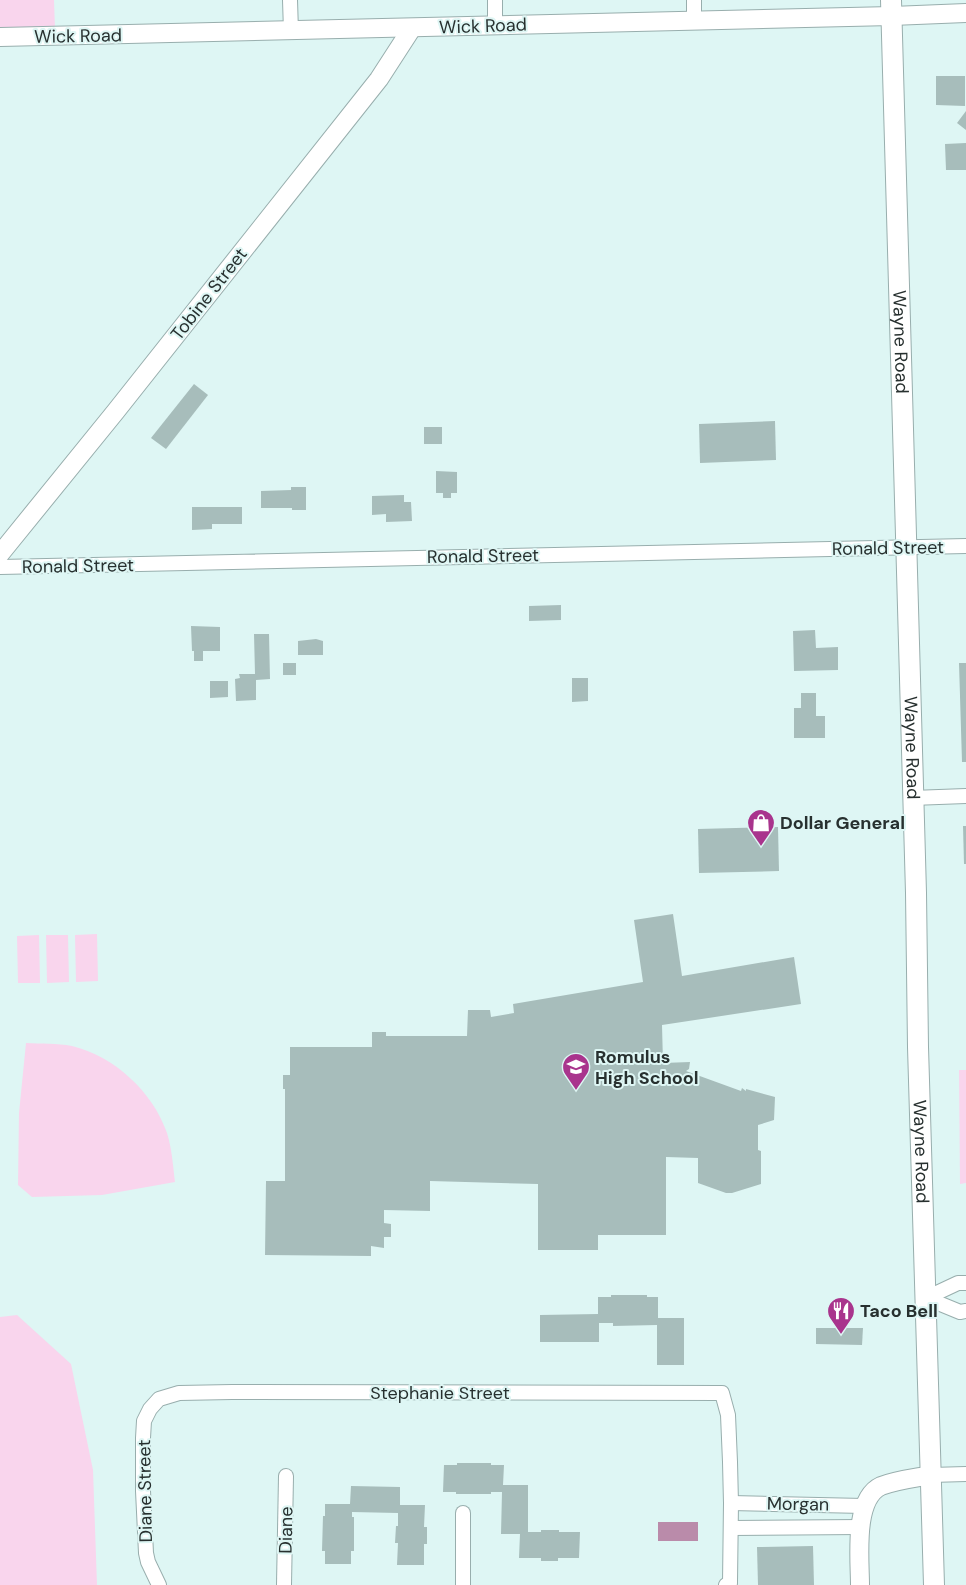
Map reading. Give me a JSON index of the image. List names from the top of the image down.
{
  "streets": {
    "main road": ["Wayne Road"],
    "street": [
      "Wick Road",
      "Tobine Street",
      "Ronald Street",
      "Stephanie Street",
      "Diane Street",
      "Morgan",
      "Diane"
    ]
  },
  "crossings": [
    ["Wick Road", "Tobine Street"],
    ["Wick Road", "Wayne Road"],
    ["Wayne Road", "Ronald Street"],
    ["Stephanie Street", "Diane Street"],
    ["Stephanie Street", "Morgan"]
  ],
  "places": {
    "shop": ["Dollar General"],
    "school or university": ["Romulus High School"],
    "restaurant": ["Taco Bell"]
  }
}
